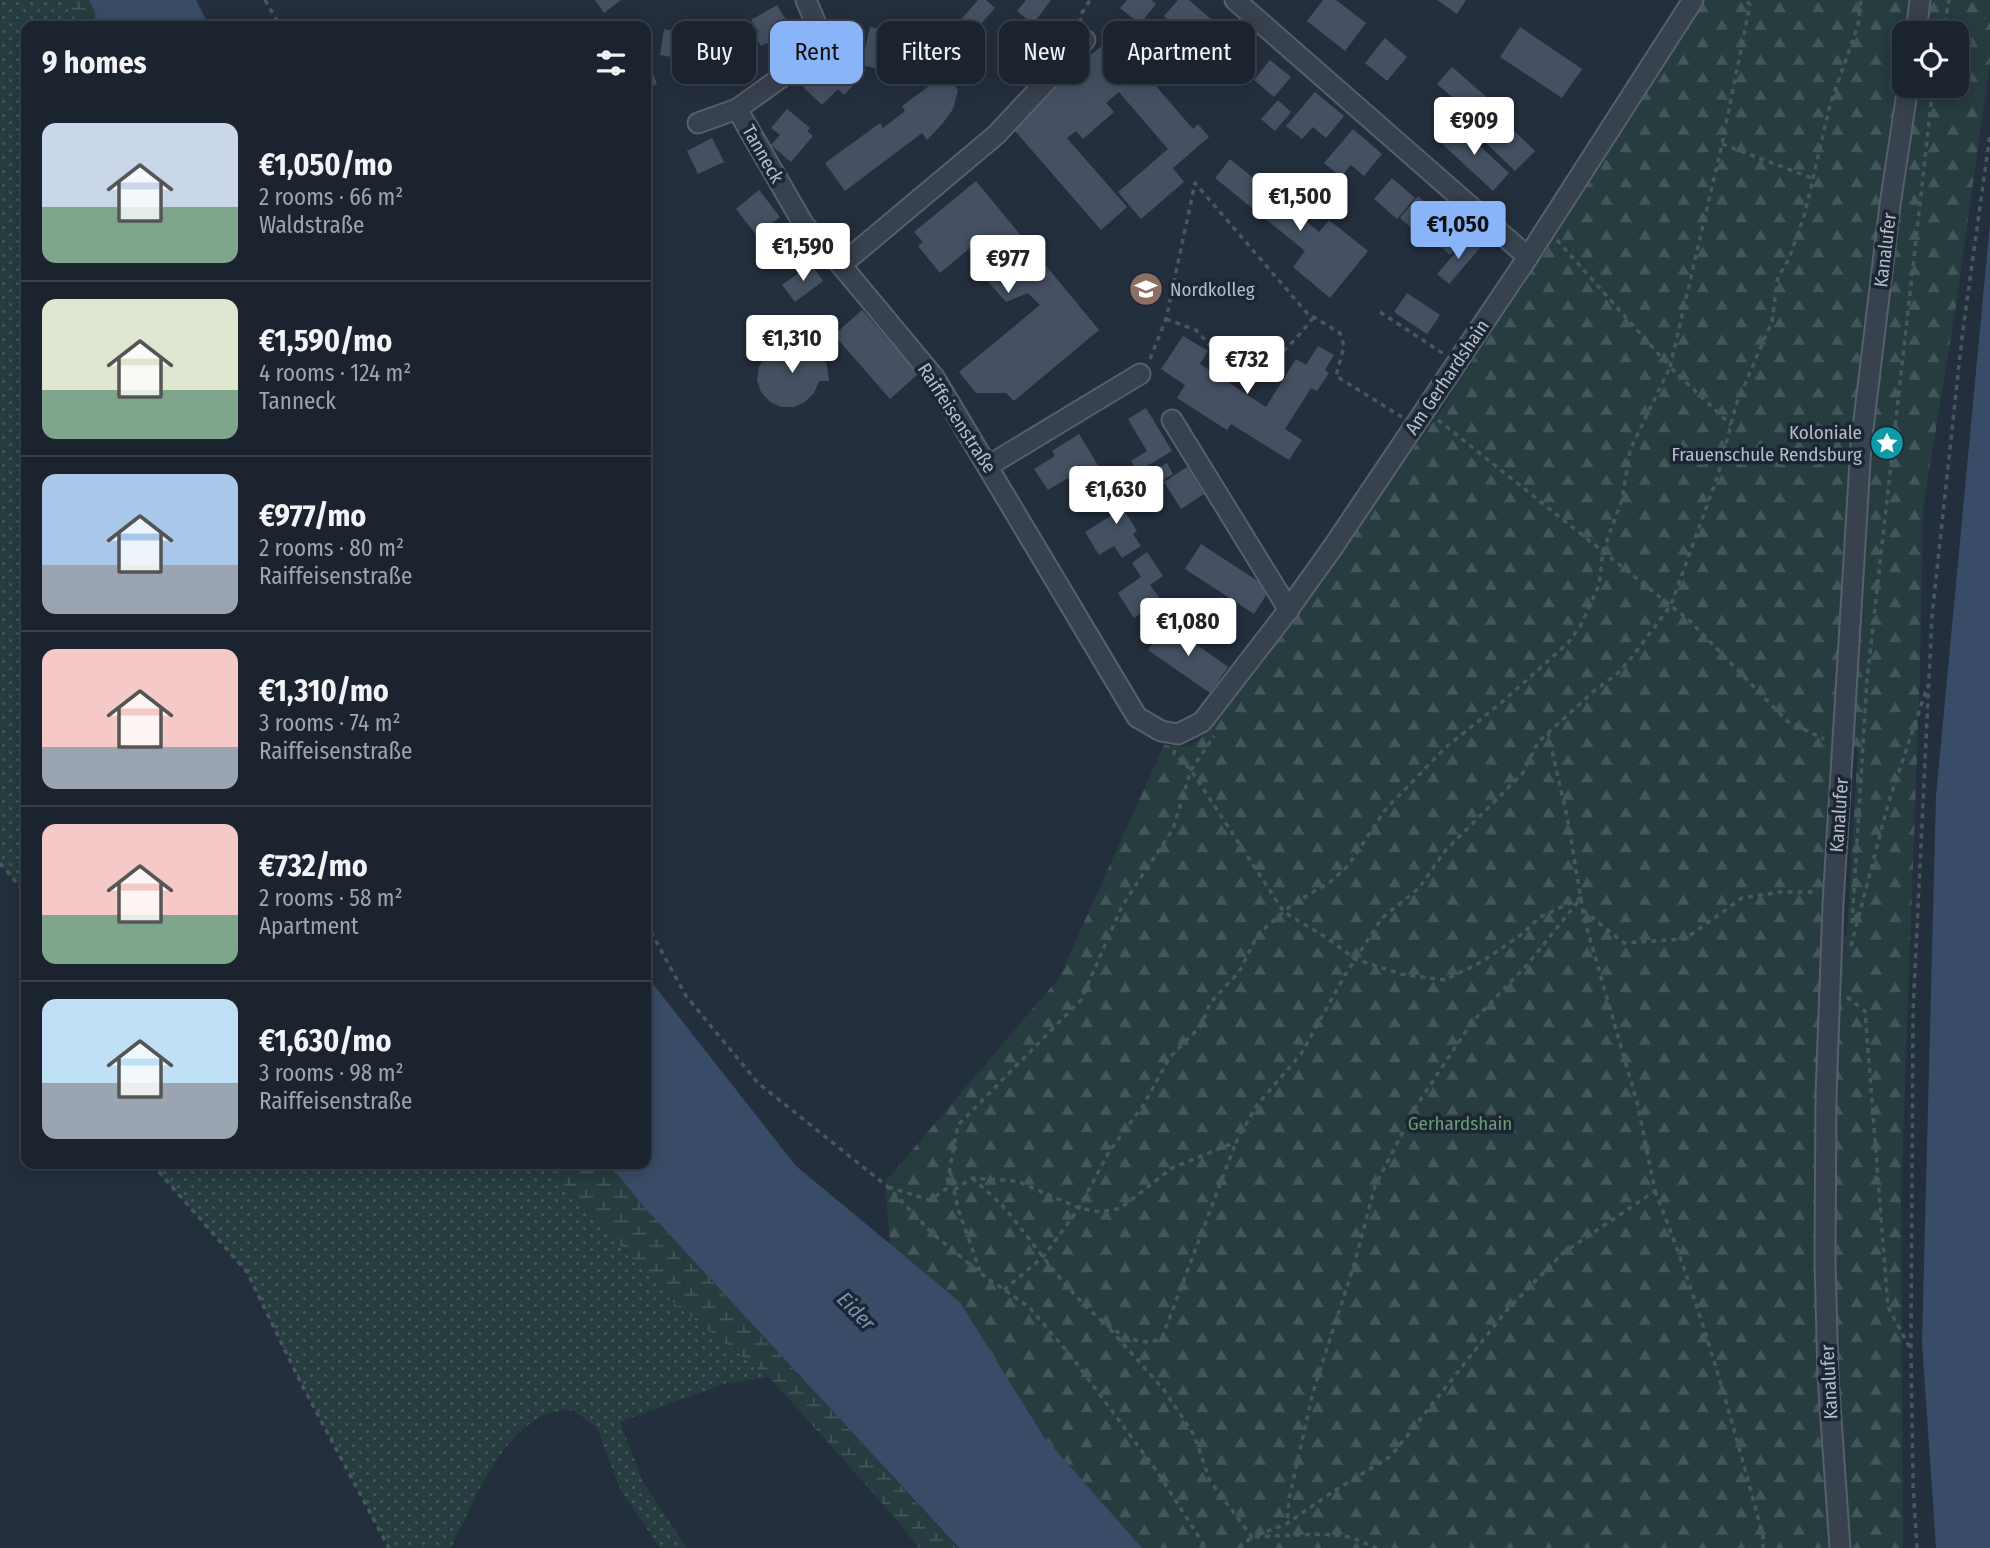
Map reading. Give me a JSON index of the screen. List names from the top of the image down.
{
  "streets": {
    "street": [
      "Tanneck",
      "Kanalufer",
      "Am Gerhardshain",
      "Raiffeisenstraße"
    ]
  },
  "crossings": [
    ["Tanneck", "Raiffeisenstraße"],
    ["Am Gerhardshain", "Raiffeisenstraße"]
  ],
  "water": ["Eider"],
  "parks": ["Gerhardshain"],
  "places": {
    "school or university": ["Nordkolleg"],
    "place": ["Koloniale Frauenschule Rendsburg"]
  },
  "page": {
    "chip": [
      "Buy",
      "Rent",
      "Filters",
      "New",
      "Apartment"
    ],
    "heading": "9 homes",
    "price": [
      "€909",
      "€1,500",
      "€1,050",
      "€1,590",
      "€977",
      "€1,310",
      "€732",
      "€1,630",
      "€1,080"
    ],
    "list": [
      {
        "name": "€1,050/mo",
        "note": "2 rooms · 66 m² · Waldstraße"
      },
      {
        "name": "€1,590/mo",
        "note": "4 rooms · 124 m² · Tanneck"
      },
      {
        "name": "€977/mo",
        "note": "2 rooms · 80 m² · Raiffeisenstraße"
      },
      {
        "name": "€1,310/mo",
        "note": "3 rooms · 74 m² · Raiffeisenstraße"
      },
      {
        "name": "€732/mo",
        "note": "2 rooms · 58 m² · Apartment"
      },
      {
        "name": "€1,630/mo",
        "note": "3 rooms · 98 m² · Raiffeisenstraße"
      }
    ]
  }
}
